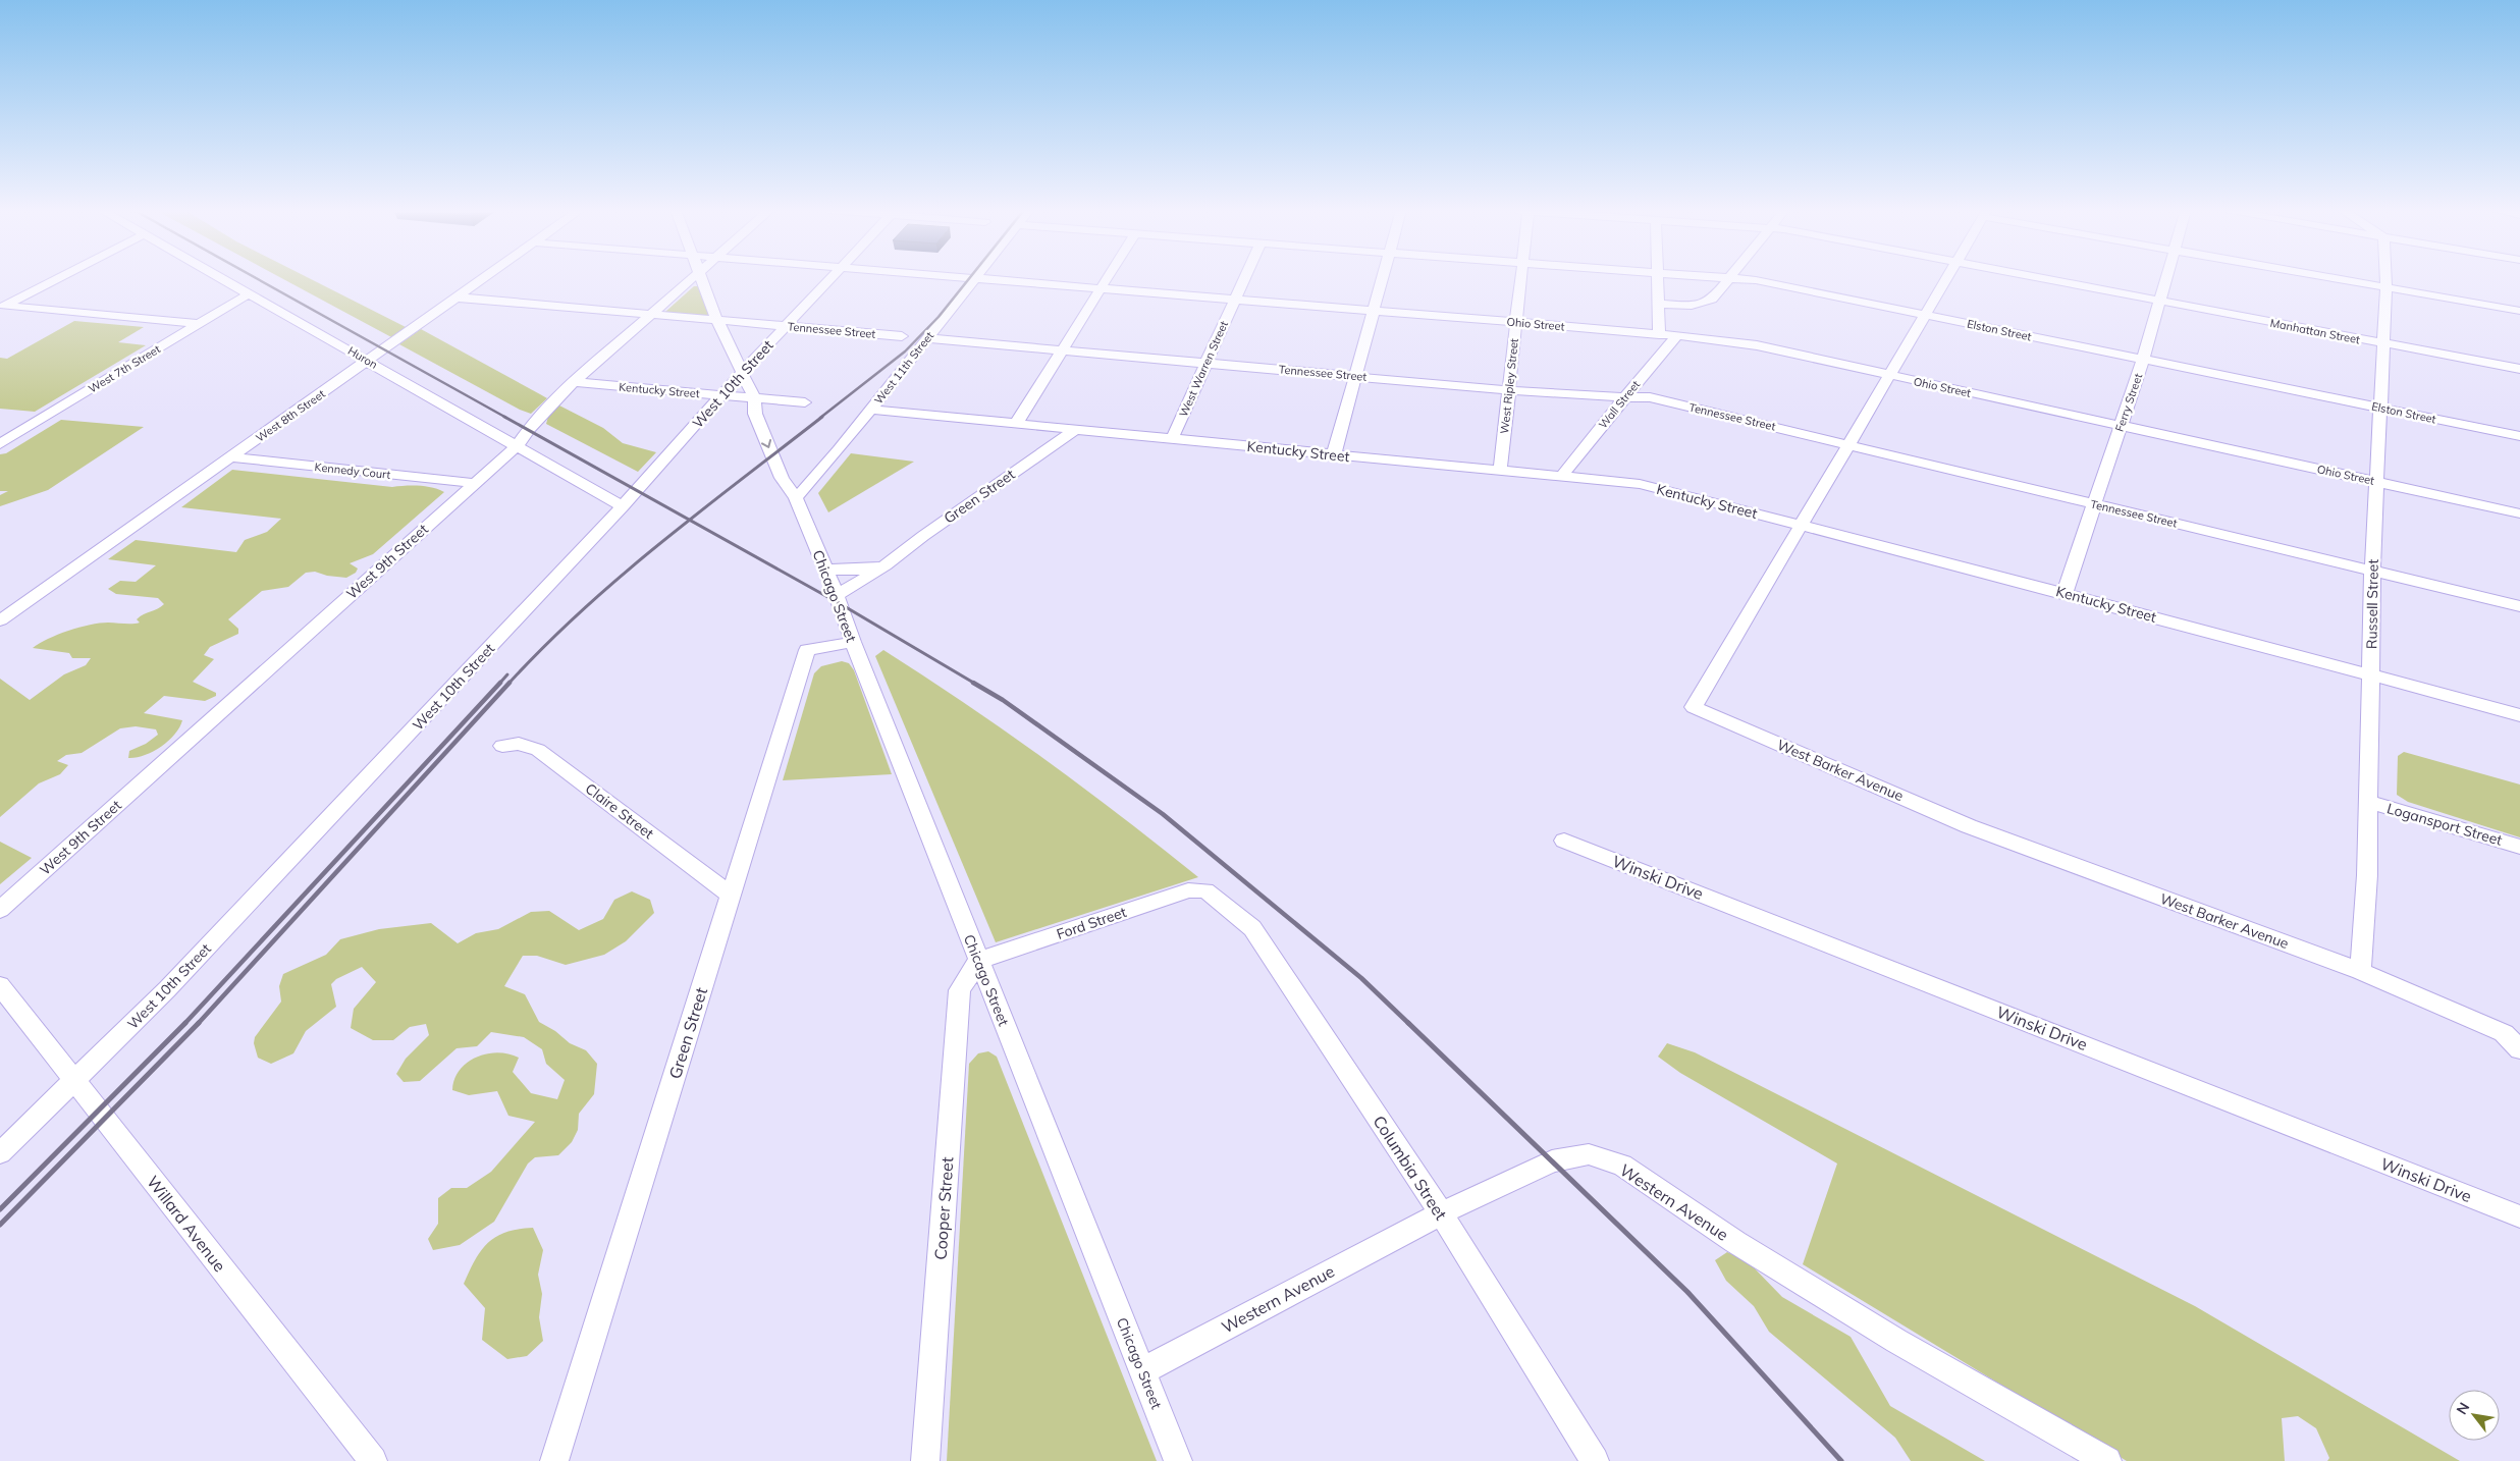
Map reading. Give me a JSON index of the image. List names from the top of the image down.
{
  "streets": {
    "street": [
      "Ohio Street",
      "Tennessee Street",
      "Elston Street",
      "Manhattan Street",
      "Huron",
      "West 11th Street",
      "West 7th Street",
      "West Warren Street",
      "West 10th Street",
      "West Ripley Street",
      "Kentucky Street",
      "Ferry Street",
      "Wall Street",
      "West 8th Street",
      "Kennedy Court",
      "Green Street",
      "West 9th Street",
      "Chicago Street",
      "Russell Street",
      "West Barker Avenue",
      "Claire Street",
      "Logansport Street",
      "Winski Drive",
      "Ford Street",
      "Columbia Street",
      "Western Avenue",
      "Cooper Street",
      "Willard Avenue"
    ]
  },
  "crossings": [
    ["Ohio Street", "West Warren Street"],
    ["Ohio Street", "West Ripley Street"],
    ["Ohio Street", "Ferry Street"],
    ["Ohio Street", "Wall Street"],
    ["Ohio Street", "Russell Street"],
    ["Ohio Street", "West Barker Avenue"],
    ["Tennessee Street", "West 11th Street"],
    ["Tennessee Street", "West Warren Street"],
    ["Tennessee Street", "West 10th Street"],
    ["Tennessee Street", "West Ripley Street"],
    ["Tennessee Street", "Ferry Street"],
    ["Tennessee Street", "Wall Street"],
    ["Tennessee Street", "West 8th Street"],
    ["Tennessee Street", "West 9th Street"],
    ["Tennessee Street", "Chicago Street"],
    ["Tennessee Street", "Russell Street"],
    ["Tennessee Street", "West Barker Avenue"],
    ["Elston Street", "Ferry Street"],
    ["Elston Street", "Russell Street"],
    ["Elston Street", "West Barker Avenue"],
    ["Manhattan Street", "Ferry Street"],
    ["Manhattan Street", "Russell Street"],
    ["Huron", "West 7th Street"],
    ["Huron", "West 10th Street"],
    ["Huron", "West 8th Street"],
    ["Huron", "West 9th Street"],
    ["West 11th Street", "Kentucky Street"],
    ["West 11th Street", "Chicago Street"],
    ["West Warren Street", "Kentucky Street"],
    ["West 10th Street", "Kentucky Street"],
    ["West 10th Street", "Chicago Street"],
    ["West 10th Street", "Willard Avenue"],
    ["West Ripley Street", "Kentucky Street"],
    ["Kentucky Street", "Ferry Street"],
    ["Kentucky Street", "Wall Street"],
    ["Kentucky Street", "Green Street"],
    ["Kentucky Street", "West 9th Street"],
    ["Kentucky Street", "Chicago Street"],
    ["Kentucky Street", "Russell Street"],
    ["Kentucky Street", "West Barker Avenue"],
    ["West 8th Street", "Kennedy Court"],
    ["Kennedy Court", "West 9th Street"],
    ["Green Street", "Chicago Street"],
    ["Green Street", "Claire Street"],
    ["Chicago Street", "Ford Street"],
    ["Chicago Street", "Western Avenue"],
    ["Chicago Street", "Cooper Street"],
    ["Russell Street", "West Barker Avenue"],
    ["Russell Street", "Logansport Street"],
    ["Ford Street", "Columbia Street"],
    ["Ford Street", "Cooper Street"],
    ["Columbia Street", "Western Avenue"]
  ],
  "north": "top left"
}
